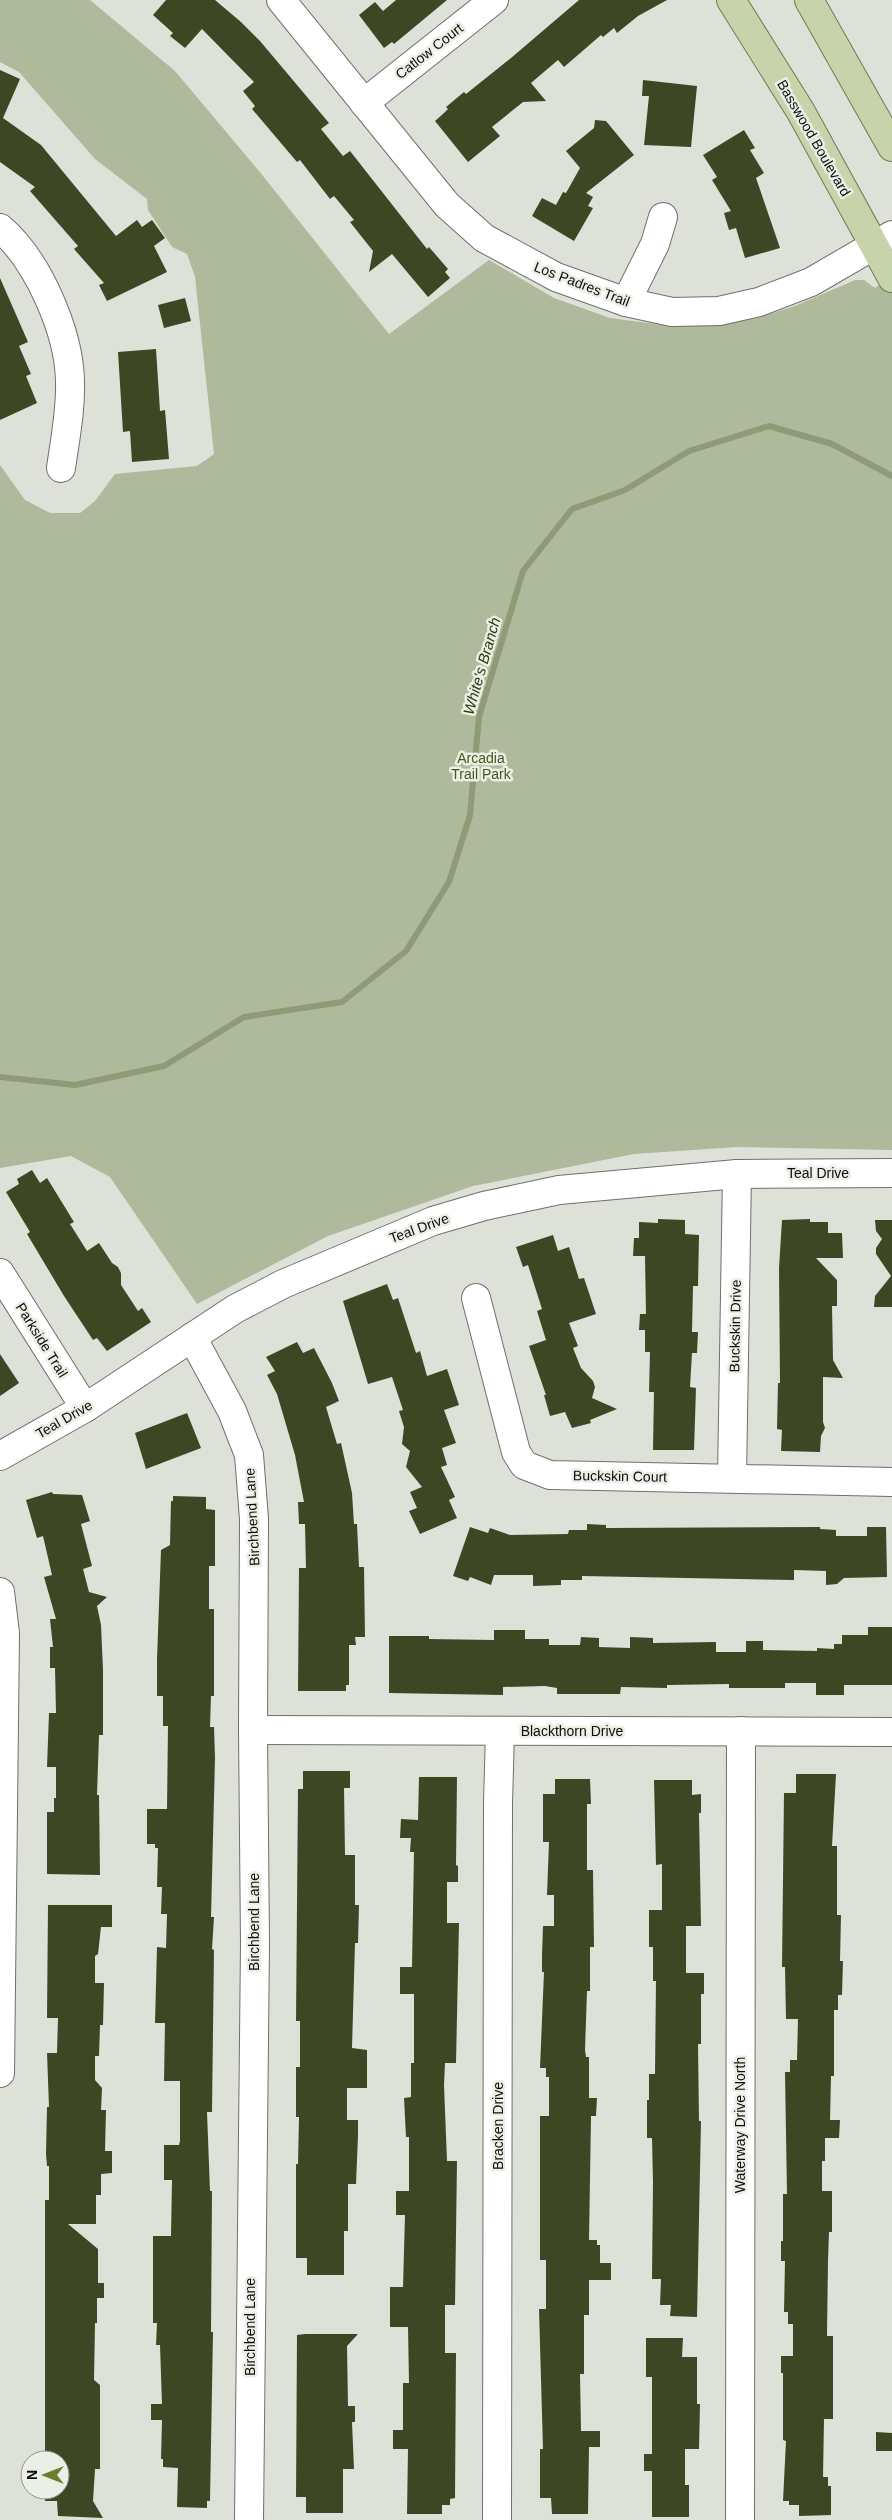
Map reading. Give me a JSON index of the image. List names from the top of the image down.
{
  "streets": {
    "main road": ["Basswood Boulevard"],
    "street": [
      "Catlow Court",
      "Los Padres Trail",
      "Teal Drive",
      "Buckskin Drive",
      "Parkside Trail",
      "Buckskin Court",
      "Birchbend Lane",
      "Blackthorn Drive",
      "Waterway Drive North",
      "Bracken Drive"
    ]
  },
  "crossings": [
    ["Catlow Court", "Los Padres Trail"],
    ["Basswood Boulevard", "Los Padres Trail"],
    ["Teal Drive", "Buckskin Drive"],
    ["Teal Drive", "Parkside Trail"],
    ["Teal Drive", "Birchbend Lane"],
    ["Buckskin Drive", "Buckskin Court"],
    ["Birchbend Lane", "Blackthorn Drive"],
    ["Blackthorn Drive", "Waterway Drive North"],
    ["Blackthorn Drive", "Bracken Drive"]
  ],
  "water": ["White's Branch"],
  "parks": ["Arcadia Trail Park"],
  "north": "left"
}
